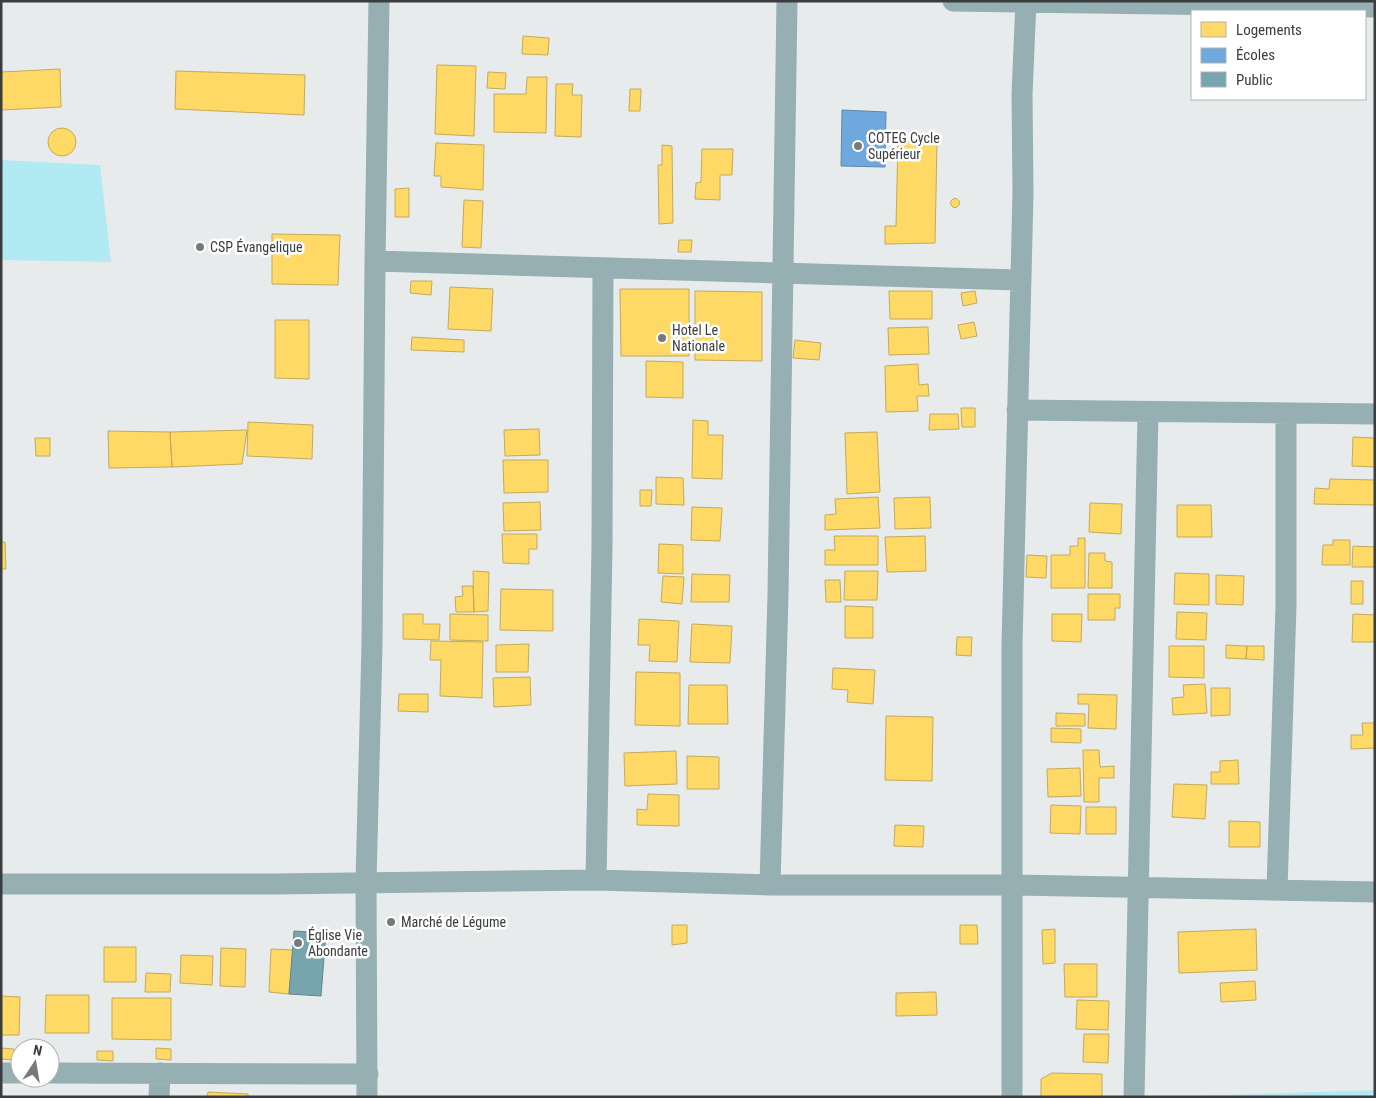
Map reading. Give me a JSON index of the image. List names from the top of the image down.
{
  "places": [
    "COTEG Cycle Supérieur",
    "CSP Évangelique",
    "Hotel Le Nationale",
    "Marché de Légume",
    "Église Vie Abondante"
  ],
  "legend": ["Logements", "Écoles", "Public"],
  "north": "top"
}
